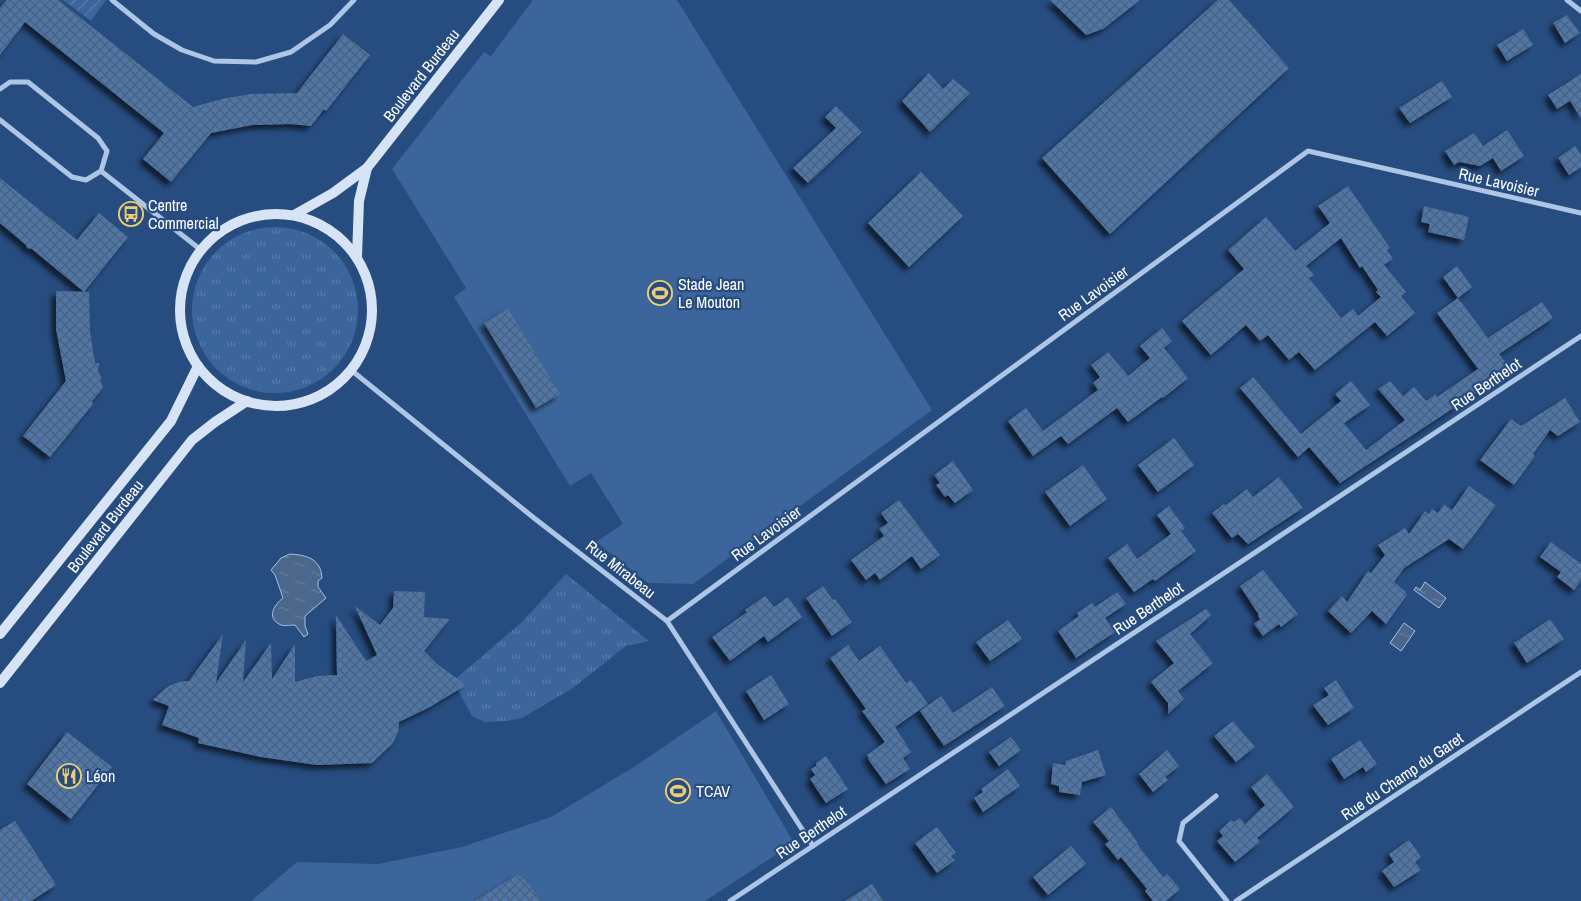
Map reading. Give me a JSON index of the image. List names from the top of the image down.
{
  "streets": {
    "main road": ["Boulevard Burdeau"],
    "street": [
      "Rue Lavoisier",
      "Rue Berthelot",
      "Rue Mirabeau",
      "Rue du Champ du Garet"
    ]
  },
  "crossings": [
    ["Rue Lavoisier", "Rue Mirabeau"],
    ["Rue Berthelot", "Rue Mirabeau"]
  ],
  "places": {
    "bus stop": ["Centre Commercial"],
    "sports": ["Stade Jean Le Mouton", "TCAV"],
    "restaurant": ["Léon"]
  }
}
